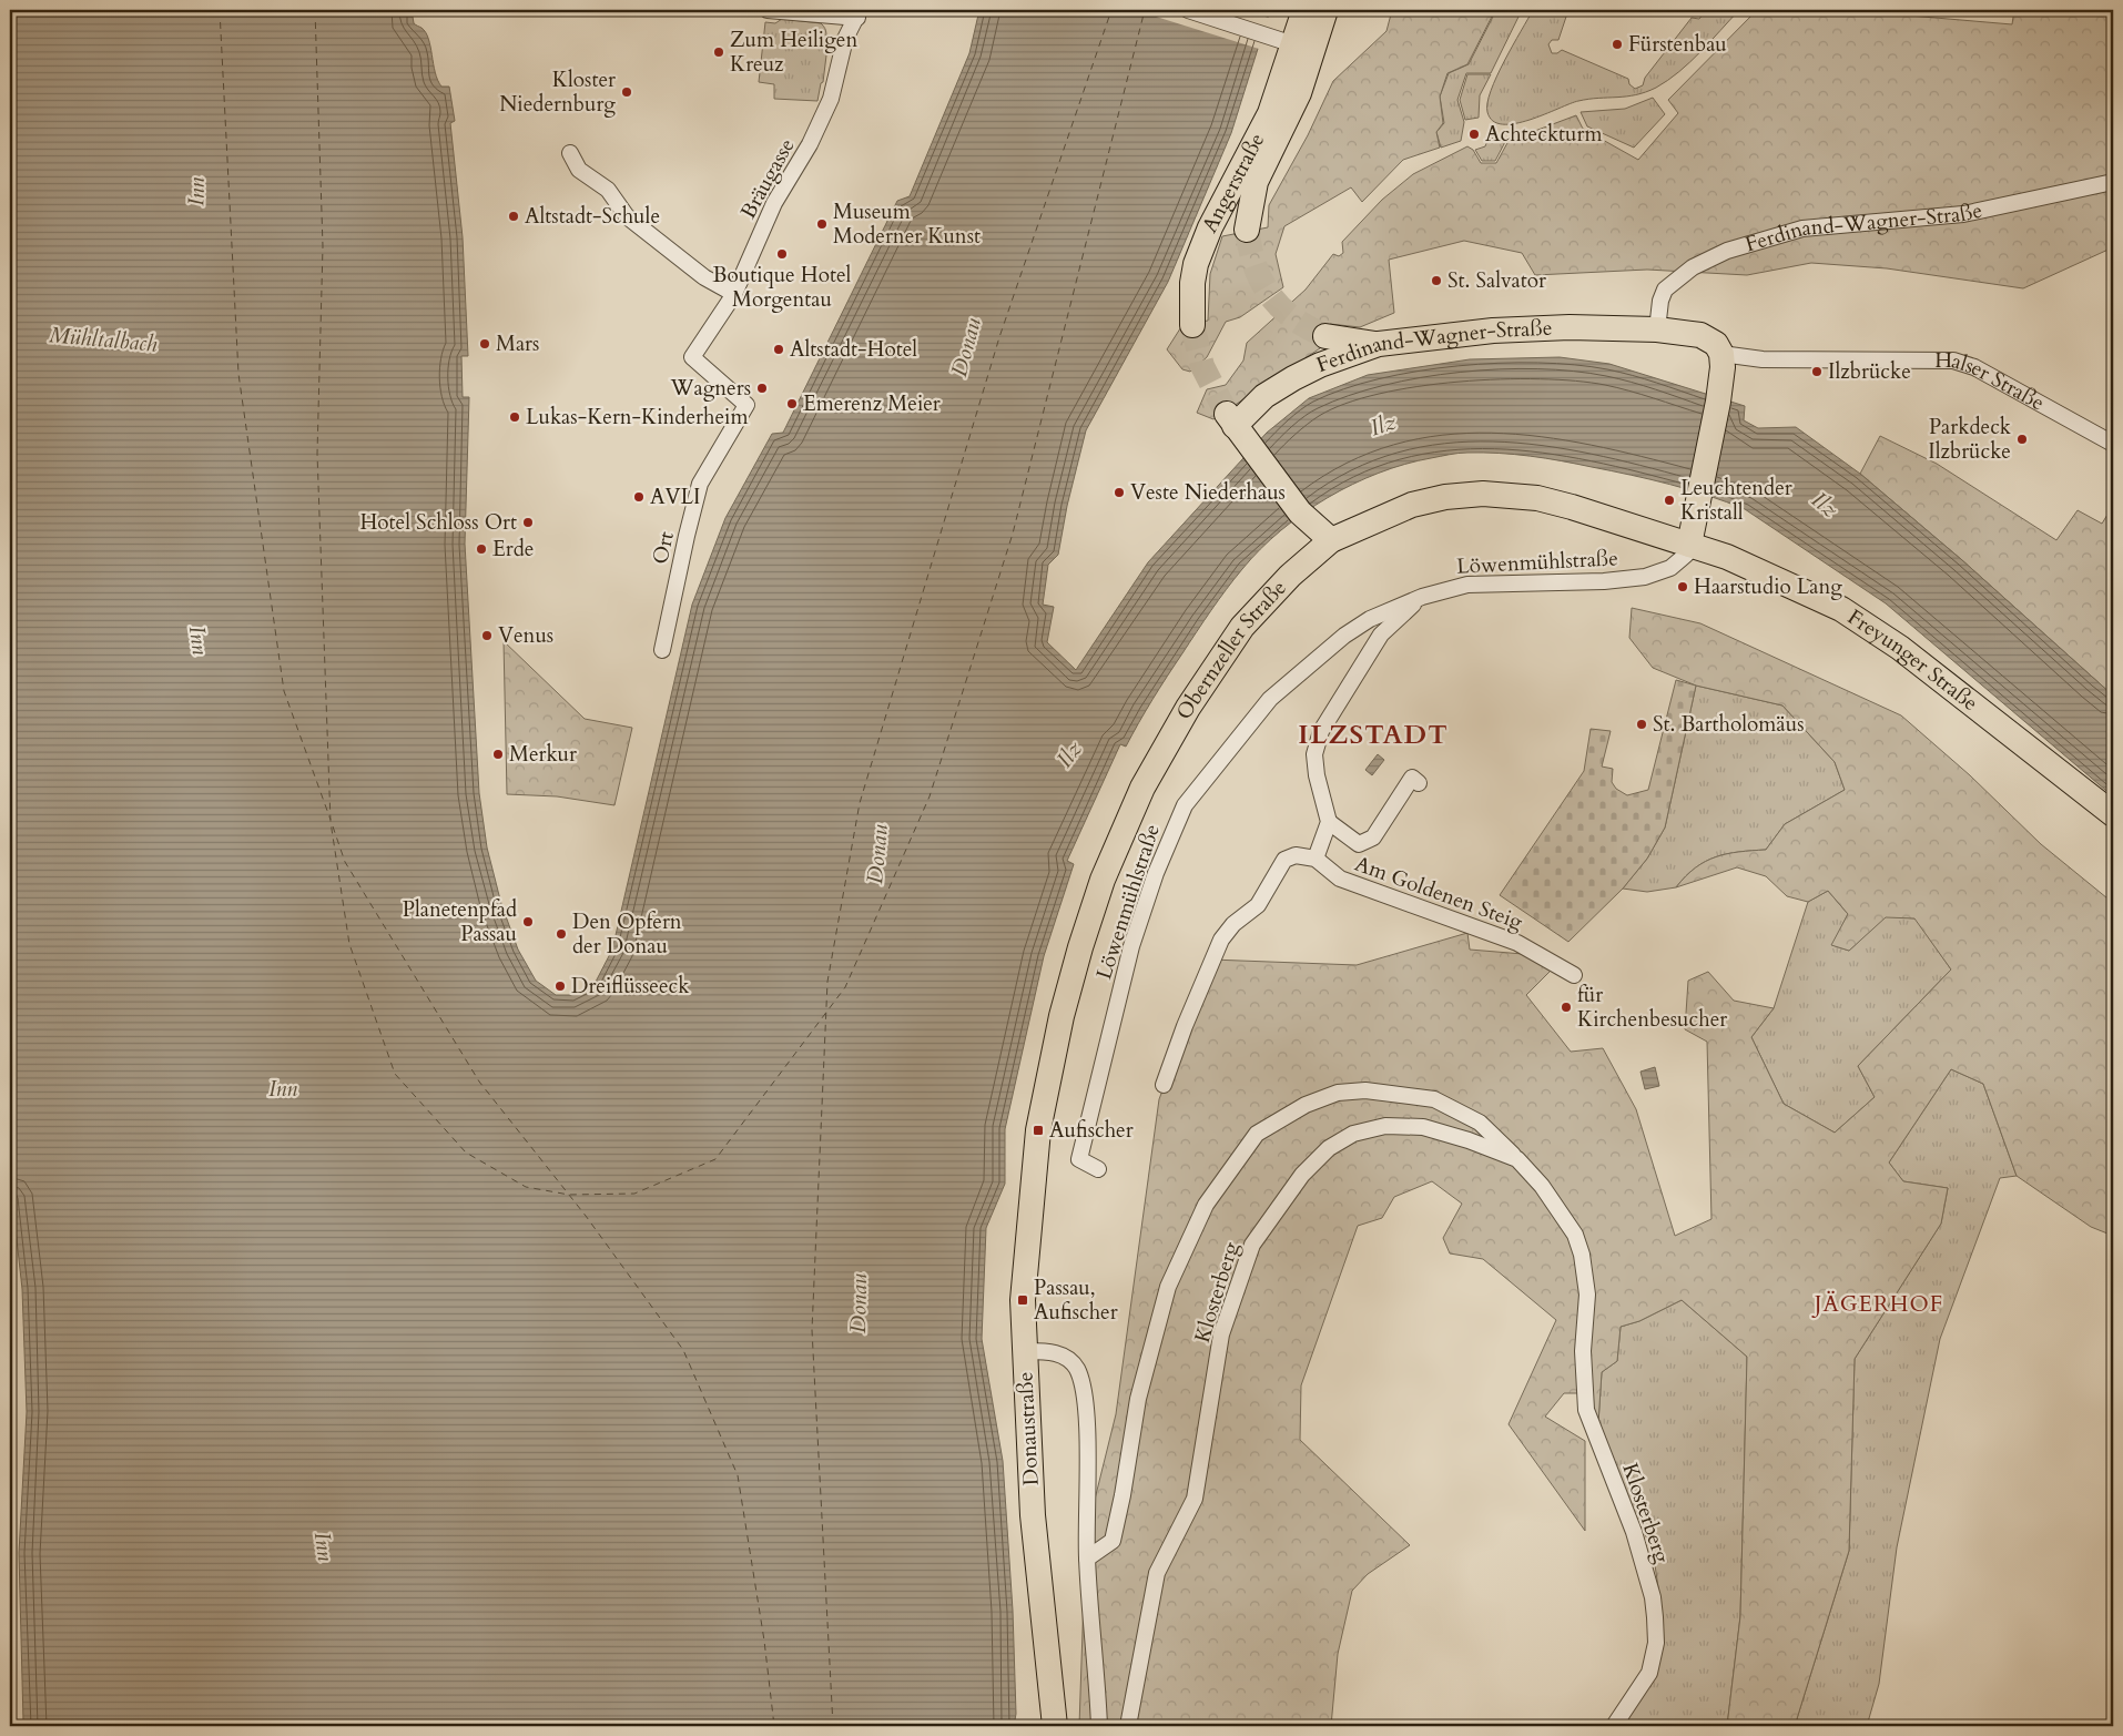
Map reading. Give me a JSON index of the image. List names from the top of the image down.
{
  "streets": {
    "main road": [
      "Angerstraße",
      "Ferdinand-Wagner-Straße",
      "Obernzeller Straße",
      "Freyunger Straße",
      "Donaustraße"
    ],
    "street": [
      "Bräugasse",
      "Halser Straße",
      "Ort",
      "Löwenmühlstraße",
      "Am Goldenen Steig",
      "Klosterberg"
    ]
  },
  "crossings": [
    ["Bräugasse", "Ort"],
    ["Ferdinand-Wagner-Straße", "Halser Straße"],
    ["Ferdinand-Wagner-Straße", "Obernzeller Straße"],
    ["Löwenmühlstraße", "Obernzeller Straße"],
    ["Löwenmühlstraße", "Freyunger Straße"],
    ["Obernzeller Straße", "Freyunger Straße"],
    ["Obernzeller Straße", "Donaustraße"]
  ],
  "districts": ["ILZSTADT", "JÄGERHOF"],
  "water": [
    "Inn",
    "Mühltalbach",
    "Donau",
    "Ilz"
  ],
  "places": {
    "other": [
      "Fürstenbau",
      "Zum Heiligen Kreuz",
      "Kloster Niedernburg",
      "Achteckturm",
      "Altstadt-Schule",
      "Museum Moderner Kunst",
      "Boutique Hotel Morgentau",
      "St. Salvator",
      "Mars",
      "Altstadt-Hotel",
      "Ilzbrücke",
      "Wagners",
      "Emerenz Meier",
      "Lukas-Kern-Kinderheim",
      "Parkdeck Ilzbrücke",
      "Veste Niederhaus",
      "AVLI",
      "Leuchtender Kristall",
      "Hotel Schloss Ort",
      "Erde",
      "Haarstudio Lang",
      "Venus",
      "St. Bartholomäus",
      "Merkur",
      "Planetenpfad Passau",
      "Den Opfern der Donau",
      "Dreiflüsseeck",
      "für Kirchenbesucher"
    ],
    "transit": ["Aufischer", "Passau, Aufischer"]
  }
}
